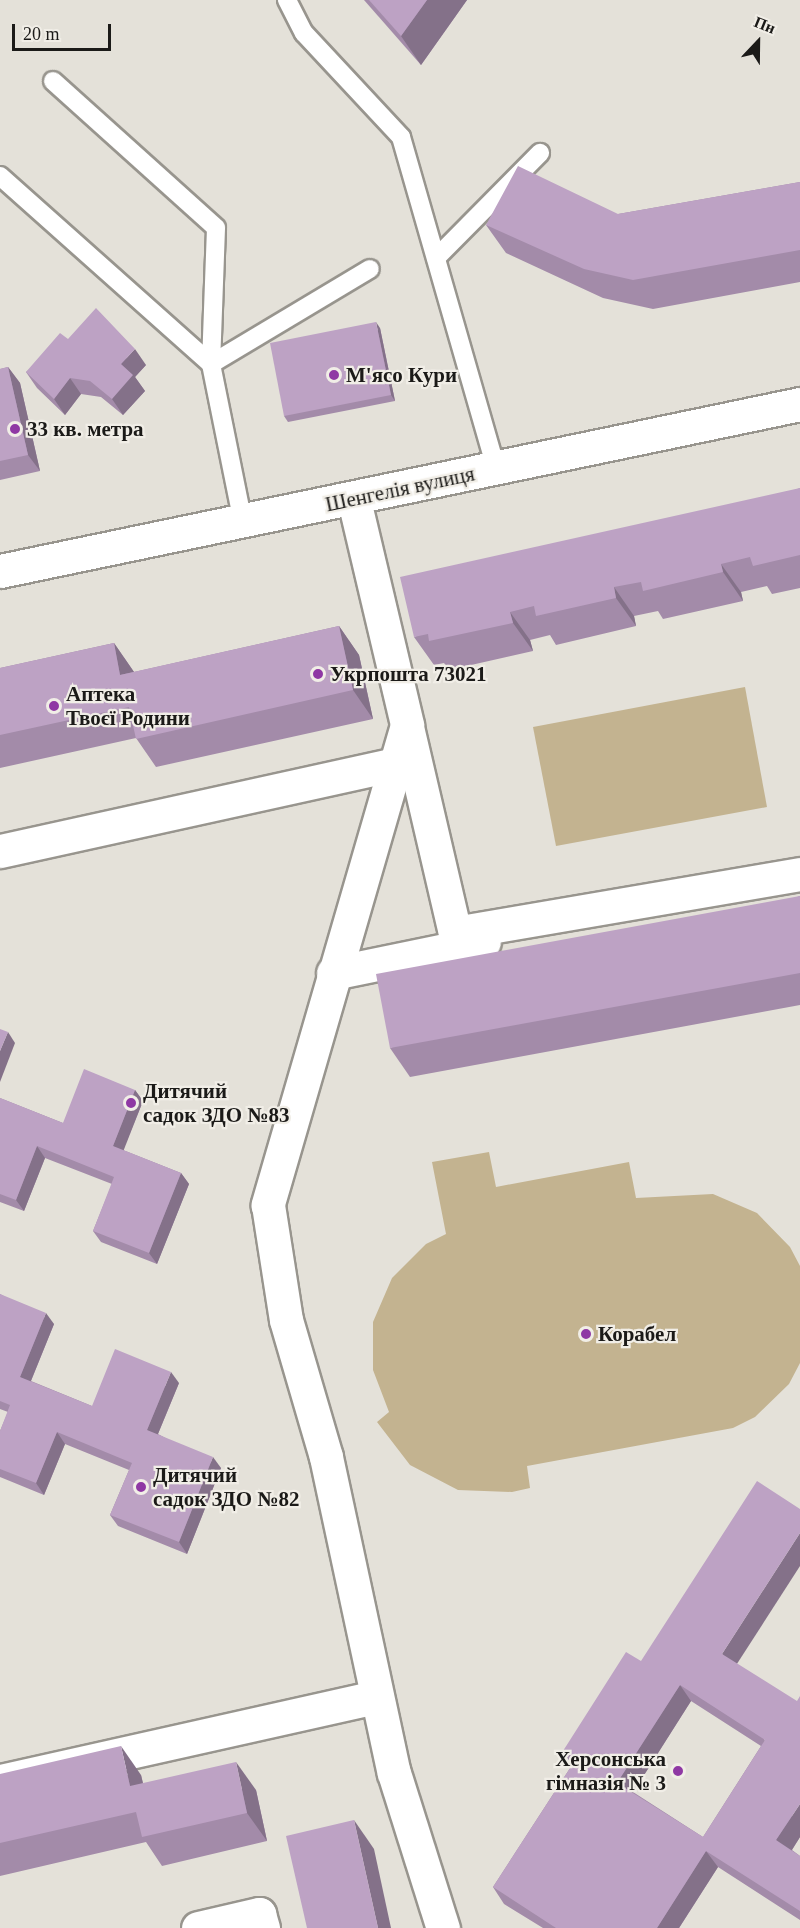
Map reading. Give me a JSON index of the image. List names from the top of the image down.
{
  "streets": {
    "street": ["Шенгелія вулиця"]
  },
  "places": [
    "М'ясо Кури",
    "33 кв. метра",
    "Укрпошта 73021",
    "Аптека Твоєї Родини",
    "Дитячий садок ЗДО №83",
    "Корабел",
    "Дитячий садок ЗДО №82",
    "Херсонська гімназія № 3"
  ],
  "scale_bar": "20 m",
  "north": "top"
}
